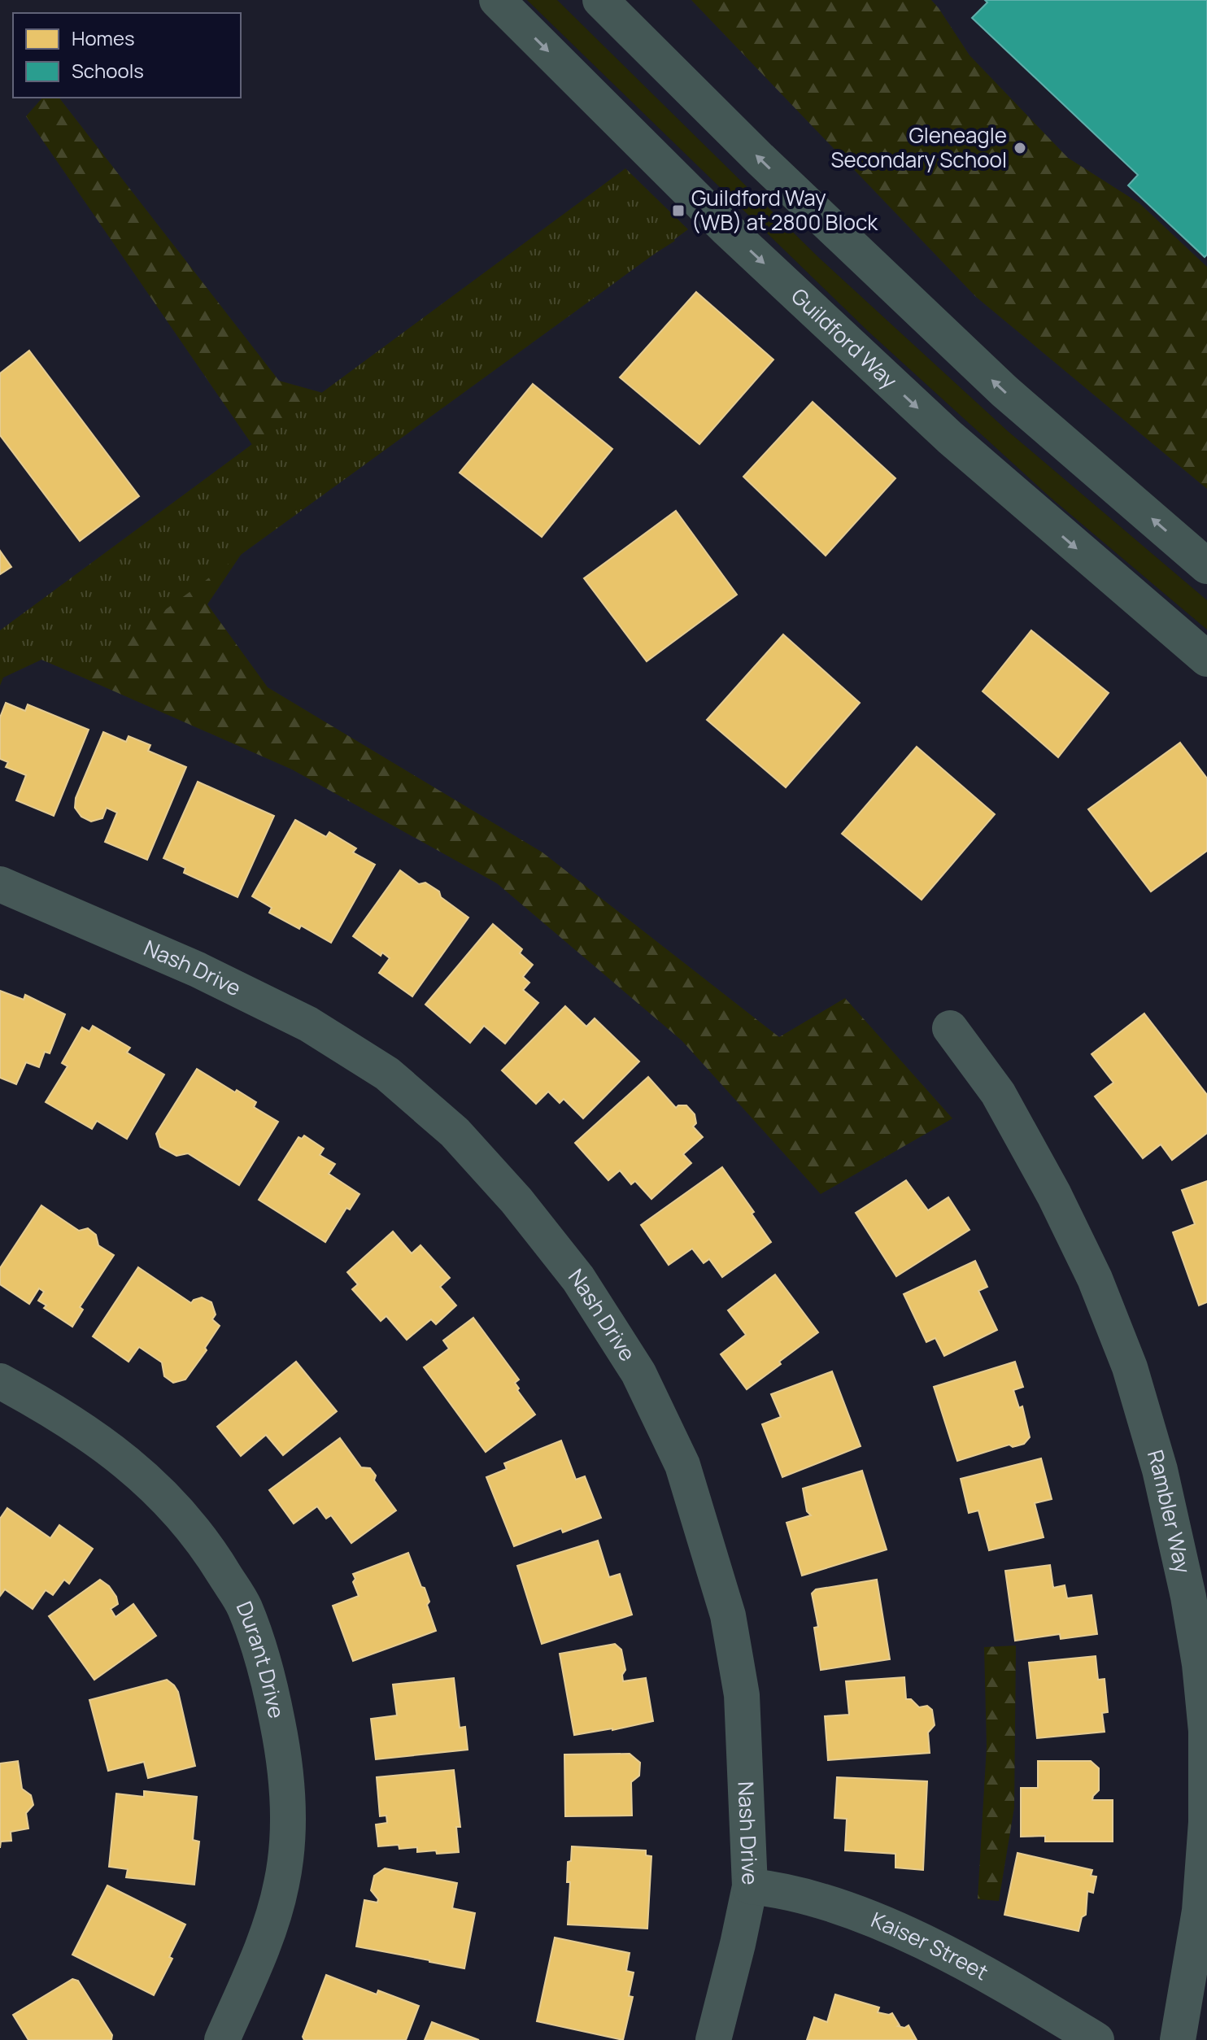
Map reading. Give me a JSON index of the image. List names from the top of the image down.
{
  "streets": {
    "main road": ["Guildford Way"],
    "street": [
      "Nash Drive",
      "Rambler Way",
      "Durant Drive",
      "Kaiser Street"
    ]
  },
  "crossings": [
    ["Nash Drive", "Kaiser Street"]
  ],
  "places": {
    "other": ["Gleneagle Secondary School"],
    "transit": ["Guildford Way (WB) at 2800 Block"]
  },
  "legend": ["Homes", "Schools"]
}
